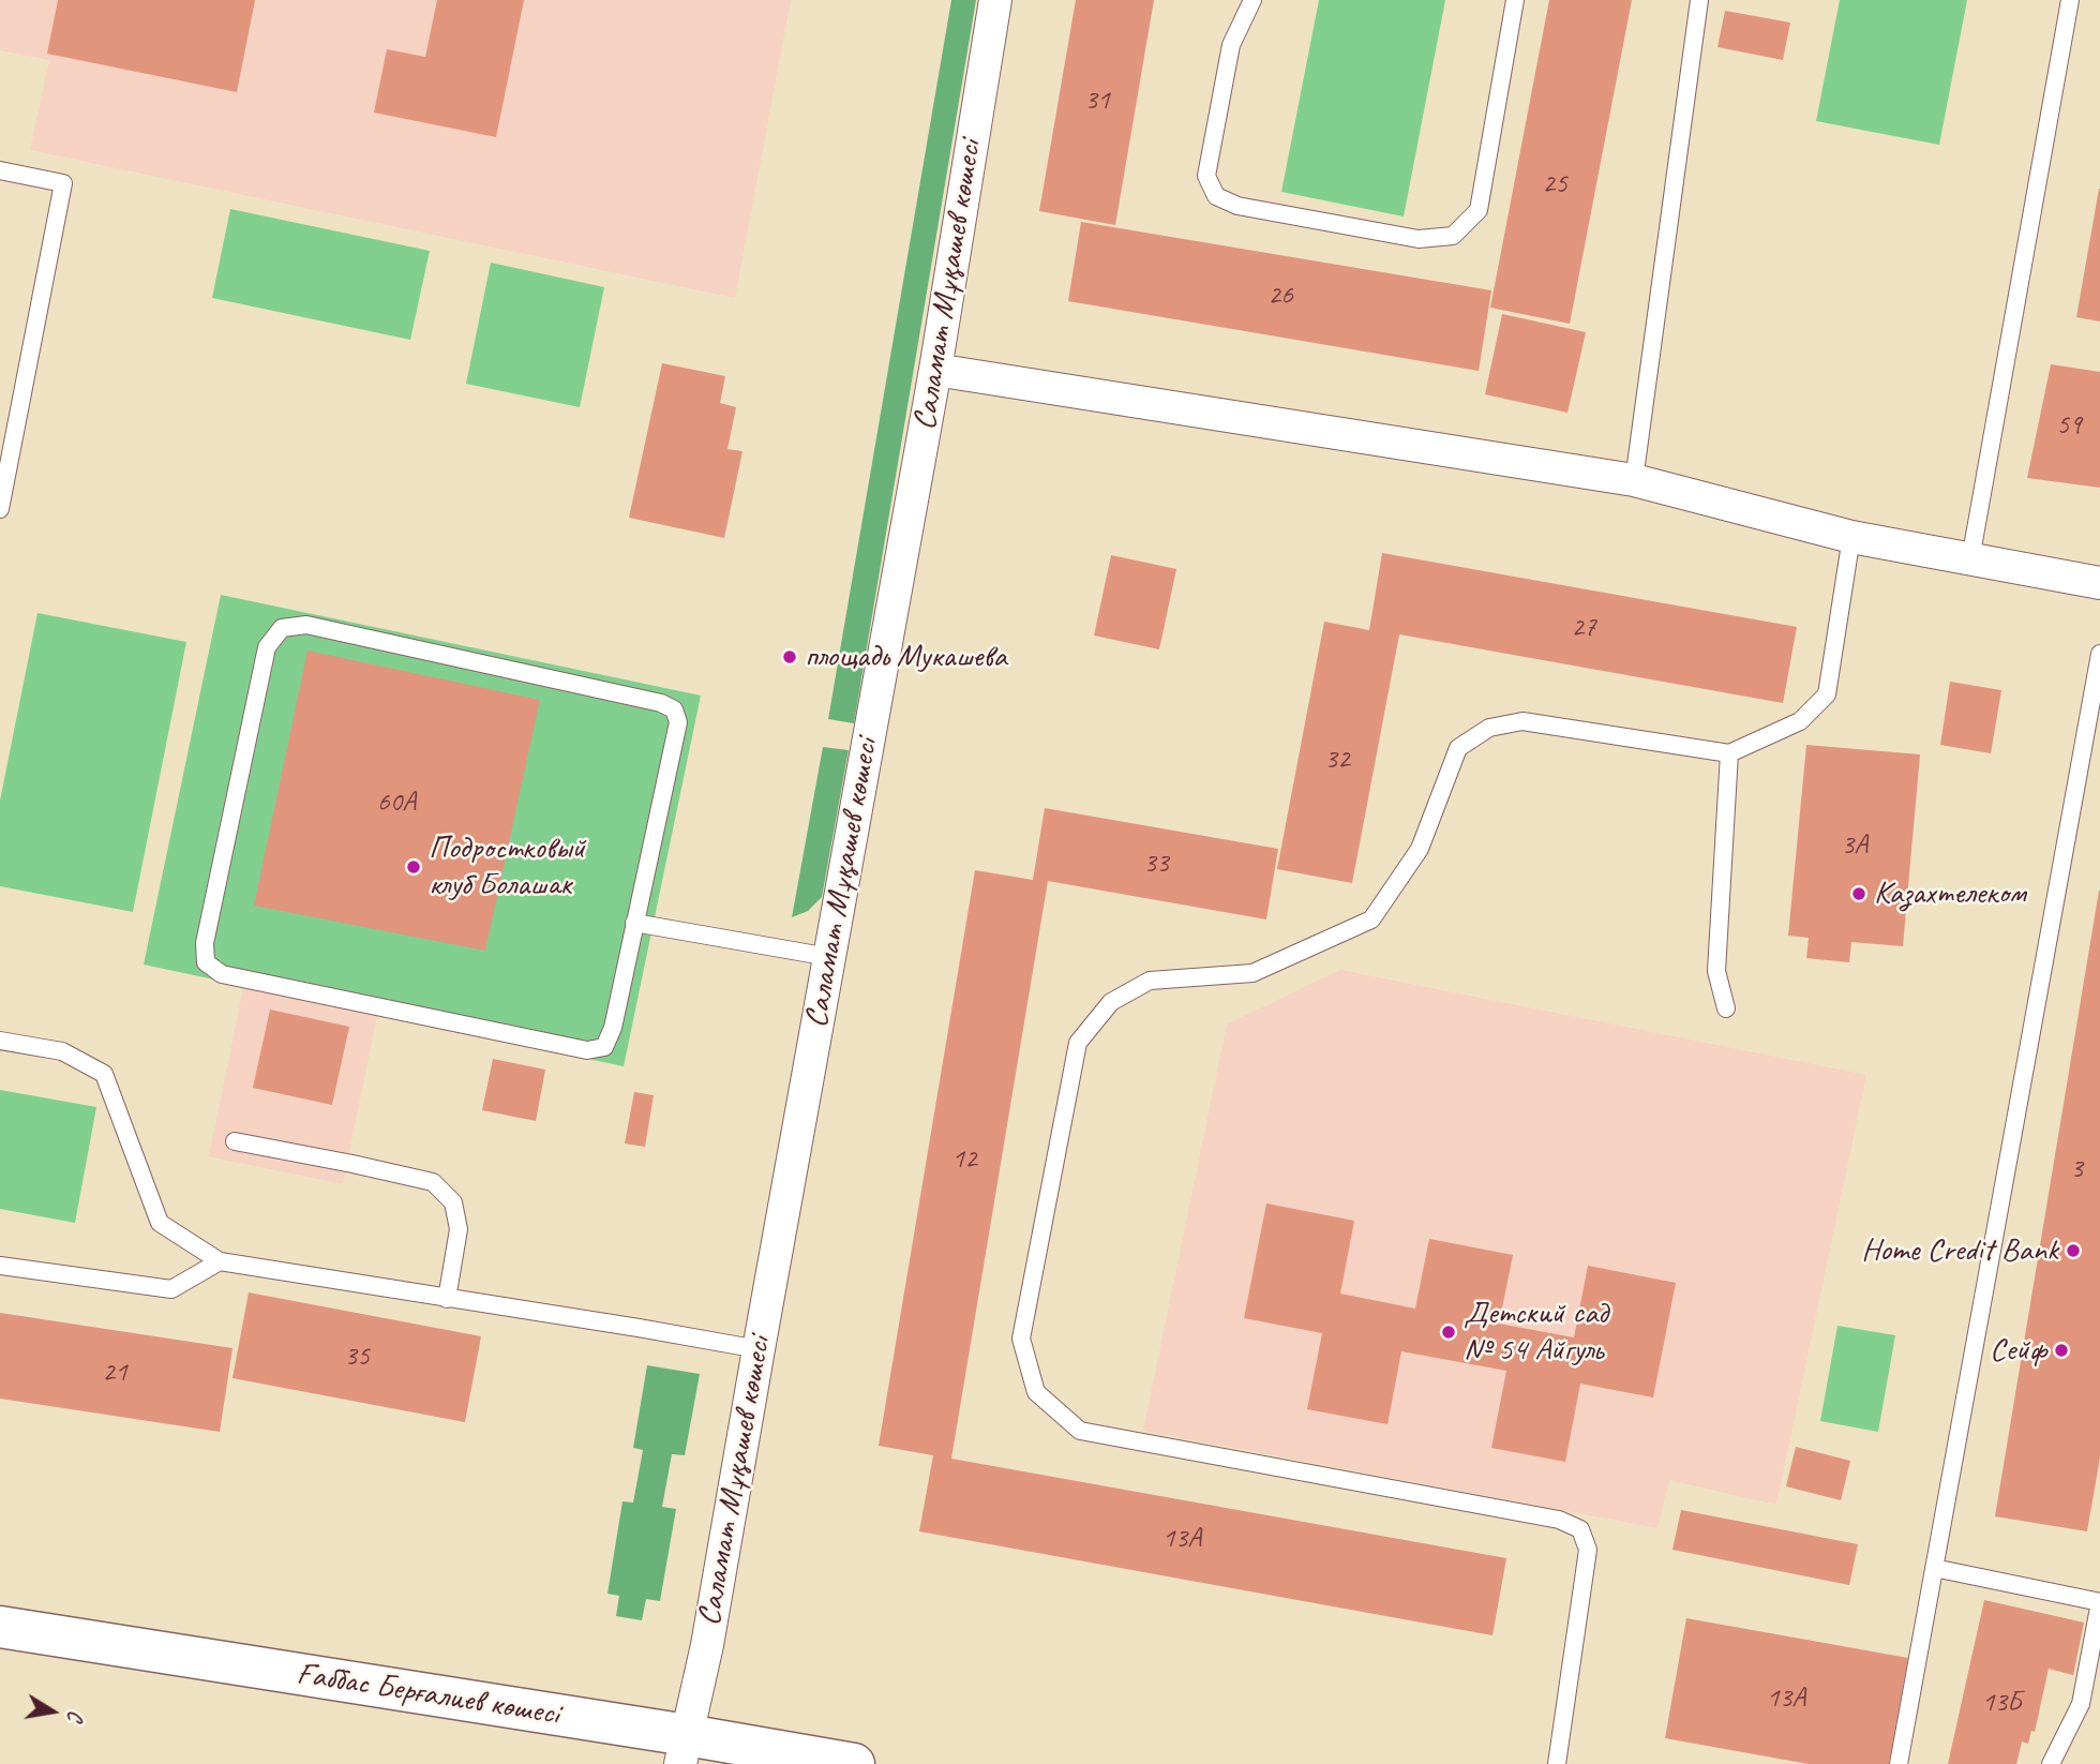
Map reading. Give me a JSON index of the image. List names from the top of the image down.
{
  "streets": {
    "street": ["Саламат Мұқашев көшесі", "Ғаббас Берғалиев көшесі"]
  },
  "crossings": [
    ["Саламат Мұқашев көшесі", "Ғаббас Берғалиев көшесі"]
  ],
  "places": [
    "площадь Мукашева",
    "Подростковый клуб Болашак",
    "Казахтелеком",
    "Home Credit Bank",
    "Детский сад № 54 Айгуль",
    "Сейф"
  ],
  "house_numbers": [
    "31",
    "25",
    "26",
    "59",
    "27",
    "32",
    "60А",
    "3А",
    "33",
    "12",
    "3",
    "35",
    "21",
    "13А",
    "13А",
    "13Б"
  ],
  "north": "right"
}
